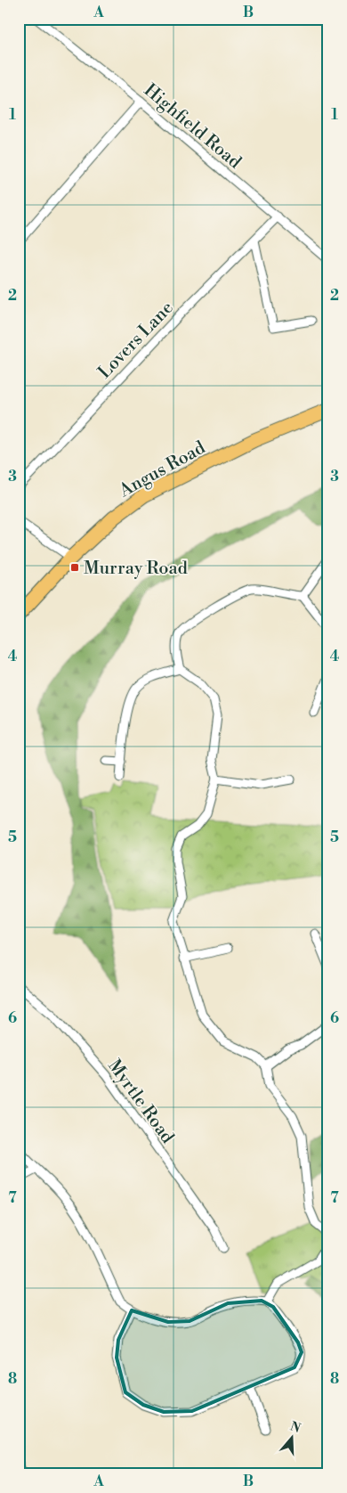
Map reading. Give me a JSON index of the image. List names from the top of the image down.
{
  "streets": {
    "main road": ["Angus Road"],
    "street": ["Highfield Road", "Lovers Lane", "Myrtle Road"]
  },
  "crossings": [
    ["Highfield Road", "Lovers Lane"]
  ],
  "places": {
    "transit": ["Murray Road"]
  },
  "north": "top",
  "grid": {
    "columns": ["A", "B"],
    "rows": [
      "1",
      "2",
      "3",
      "4",
      "5",
      "6",
      "7",
      "8"
    ]
  }
}
